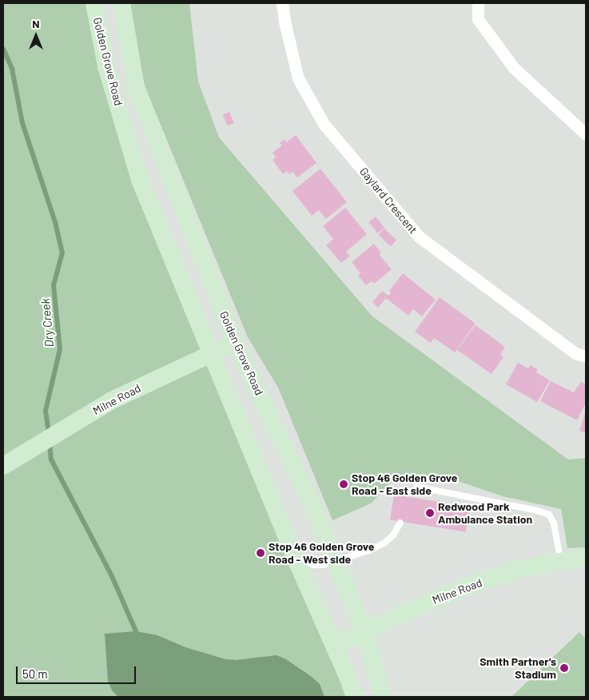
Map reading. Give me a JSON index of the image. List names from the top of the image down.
{
  "streets": {
    "main road": ["Golden Grove Road", "Milne Road"],
    "street": ["Gaylard Crescent"]
  },
  "crossings": [
    ["Golden Grove Road", "Milne Road"]
  ],
  "water": ["Dry Creek"],
  "places": [
    "Stop 46 Golden Grove Road - East side",
    "Redwood Park Ambulance Station",
    "Stop 46 Golden Grove Road - West side",
    "Smith Partner's Stadium"
  ],
  "scale_bar": "50 m",
  "north": "top"
}
